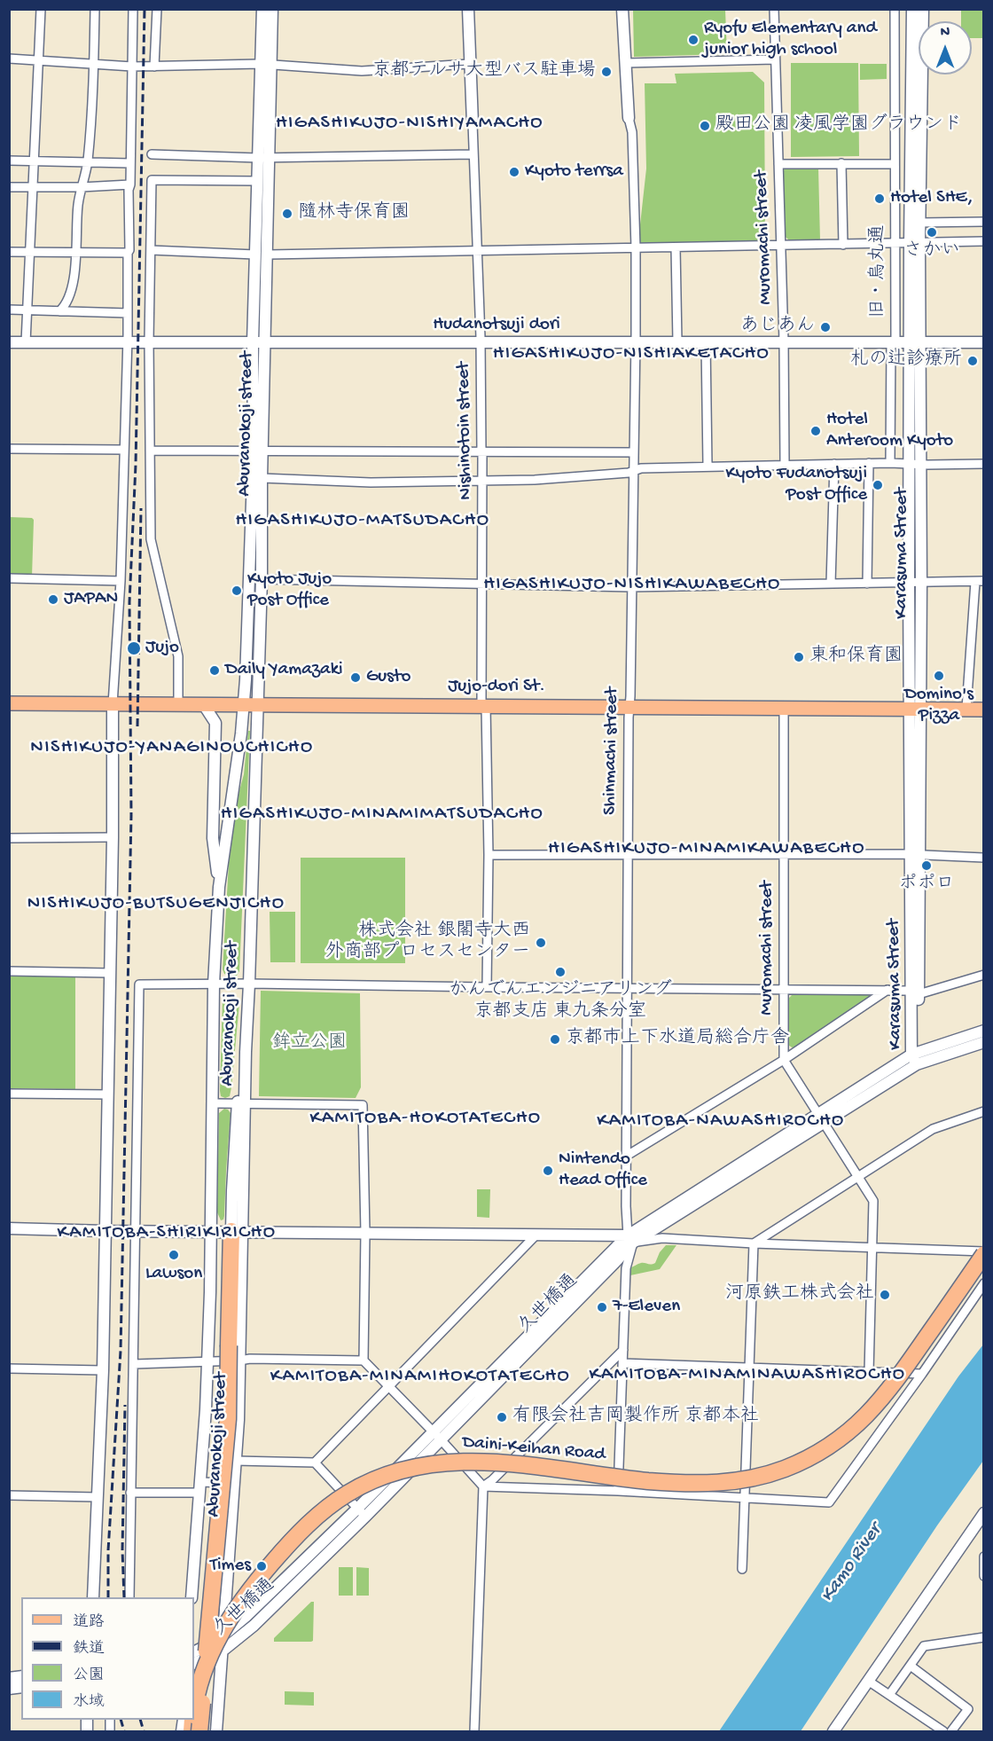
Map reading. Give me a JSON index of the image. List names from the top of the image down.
{
  "streets": {
    "highway": ["Daini-Keihan Road"],
    "main road": ["Jujo-dori St."],
    "street": [
      "Muromachi street",
      "旧・烏丸通",
      "Hudanotsuji dori",
      "Aburanokoji street",
      "Nishinotoin street",
      "Karasuma Street",
      "Shinmachi street",
      "久世橋通"
    ]
  },
  "crossings": [
    ["Muromachi street", "Hudanotsuji dori"],
    ["Muromachi street", "Jujo-dori St."],
    ["旧・烏丸通", "Hudanotsuji dori"],
    ["Hudanotsuji dori", "Aburanokoji street"],
    ["Hudanotsuji dori", "Nishinotoin street"],
    ["Hudanotsuji dori", "Karasuma Street"],
    ["Hudanotsuji dori", "Shinmachi street"],
    ["Aburanokoji street", "Jujo-dori St."],
    ["Aburanokoji street", "久世橋通"],
    ["Nishinotoin street", "Jujo-dori St."],
    ["Karasuma Street", "Jujo-dori St."],
    ["Karasuma Street", "久世橋通"],
    ["Jujo-dori St.", "Shinmachi street"],
    ["Shinmachi street", "久世橋通"]
  ],
  "districts": [
    "HIGASHIKUJO-NISHIYAMACHO",
    "HIGASHIKUJO-NISHIAKETACHO",
    "HIGASHIKUJO-MATSUDACHO",
    "HIGASHIKUJO-NISHIKAWABECHO",
    "NISHIKUJO-YANAGINOUCHICHO",
    "HIGASHIKUJO-MINAMIMATSUDACHO",
    "HIGASHIKUJO-MINAMIKAWABECHO",
    "NISHIKUJO-BUTSUGENJICHO",
    "KAMITOBA-HOKOTATECHO",
    "KAMITOBA-NAWASHIROCHO",
    "KAMITOBA-SHIRIKIRICHO",
    "KAMITOBA-MINAMINAWASHIROCHO",
    "KAMITOBA-MINAMIHOKOTATECHO"
  ],
  "water": ["Kamo River"],
  "parks": ["鉾立公園"],
  "places": [
    "Ryofu Elementary and junior high school",
    "京都テルサ大型バス駐車場",
    "殿田公園 凌風学園グラウンド",
    "Kyoto terrsa",
    "Hotel SHE,",
    "隨林寺保育園",
    "さかい",
    "あじあん",
    "札の辻診療所",
    "Hotel Anteroom Kyoto",
    "Kyoto Fudanotsuji Post Office",
    "Kyoto Jujo Post Office",
    "JAPAN",
    "Jujo",
    "東和保育園",
    "Daily Yamazaki",
    "Domino's Pizza",
    "Gusto",
    "ポポロ",
    "株式会社 銀閣寺大西 外商部プロセスセンター",
    "かんでんエンジニアリング 京都支店 東九条分室",
    "京都市上下水道局総合庁舎",
    "Nintendo Head Office",
    "Lawson",
    "河原鉄工株式会社",
    "7-Eleven",
    "有限会社吉岡製作所 京都本社",
    "Times"
  ],
  "legend": [
    "道路",
    "鉄道",
    "公園",
    "水域"
  ],
  "north": "top"
}
